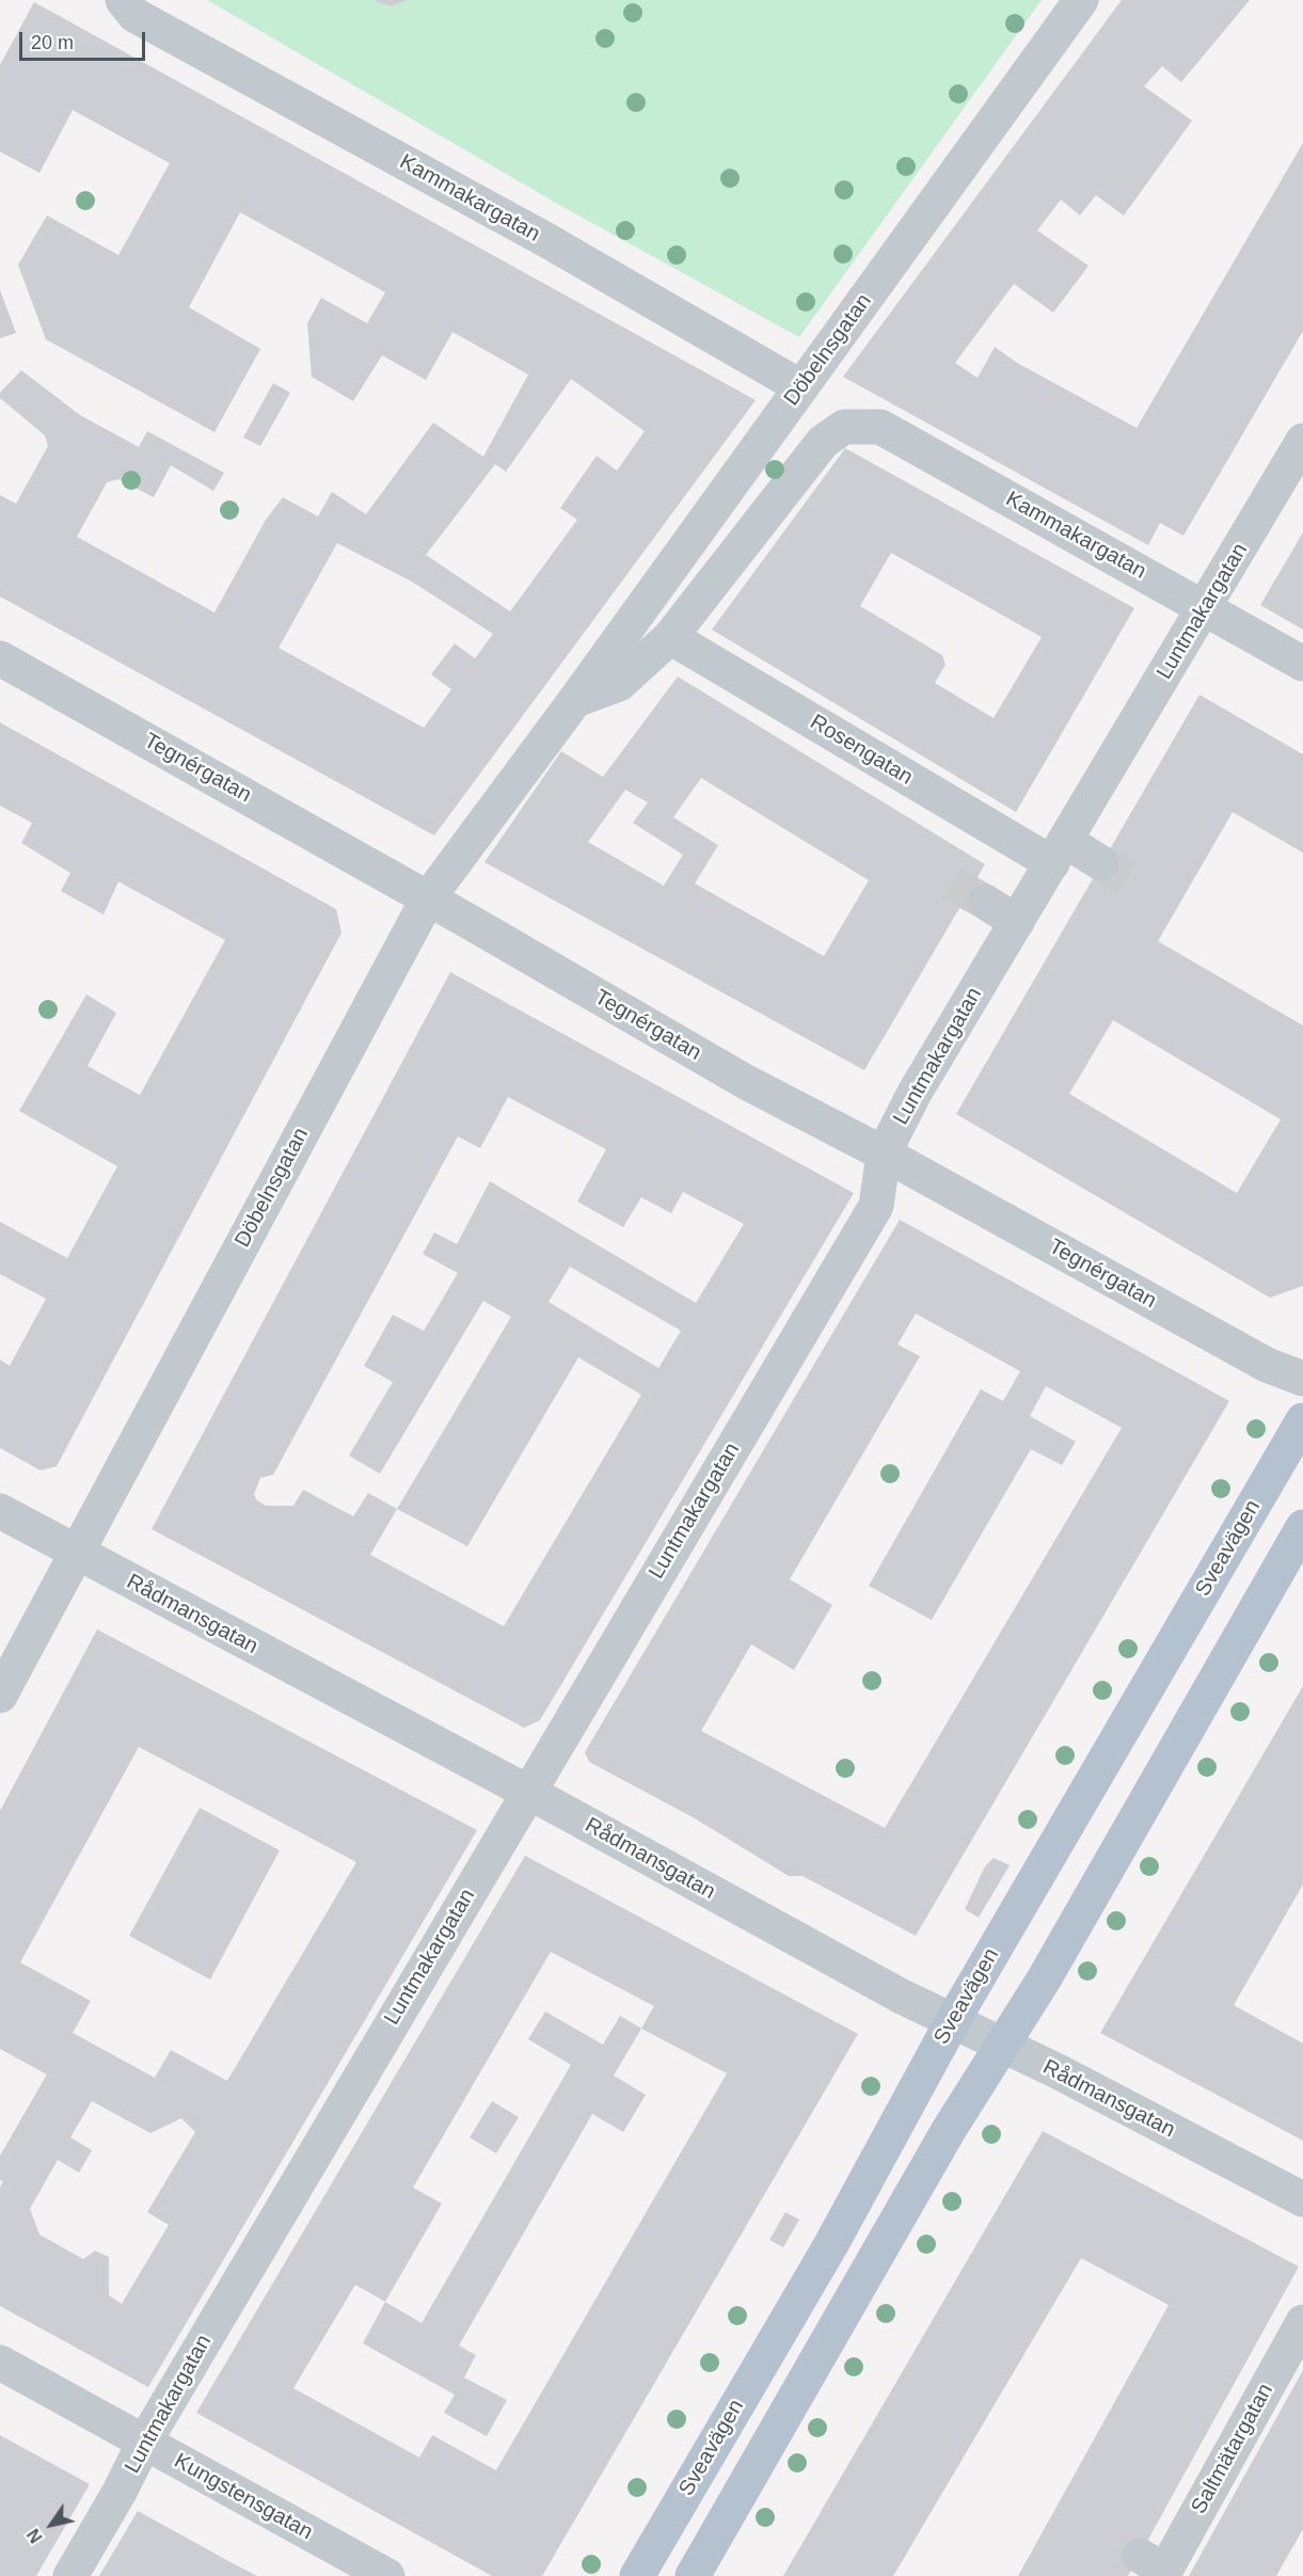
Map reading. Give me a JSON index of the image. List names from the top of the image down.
{
  "streets": {
    "main road": ["Sveavägen"],
    "street": [
      "Kammakargatan",
      "Döbelnsgatan",
      "Luntmakargatan",
      "Rosengatan",
      "Tegnérgatan",
      "Rådmansgatan",
      "Saltmätargatan",
      "Kungstensgatan"
    ]
  },
  "crossings": [
    ["Kammakargatan", "Döbelnsgatan"],
    ["Kammakargatan", "Luntmakargatan"],
    ["Kammakargatan", "Rosengatan"],
    ["Döbelnsgatan", "Tegnérgatan"],
    ["Döbelnsgatan", "Rådmansgatan"],
    ["Luntmakargatan", "Rosengatan"],
    ["Luntmakargatan", "Tegnérgatan"],
    ["Luntmakargatan", "Rådmansgatan"],
    ["Luntmakargatan", "Kungstensgatan"],
    ["Sveavägen", "Rådmansgatan"]
  ],
  "scale_bar": "20 m",
  "north": "bottom left"
}
